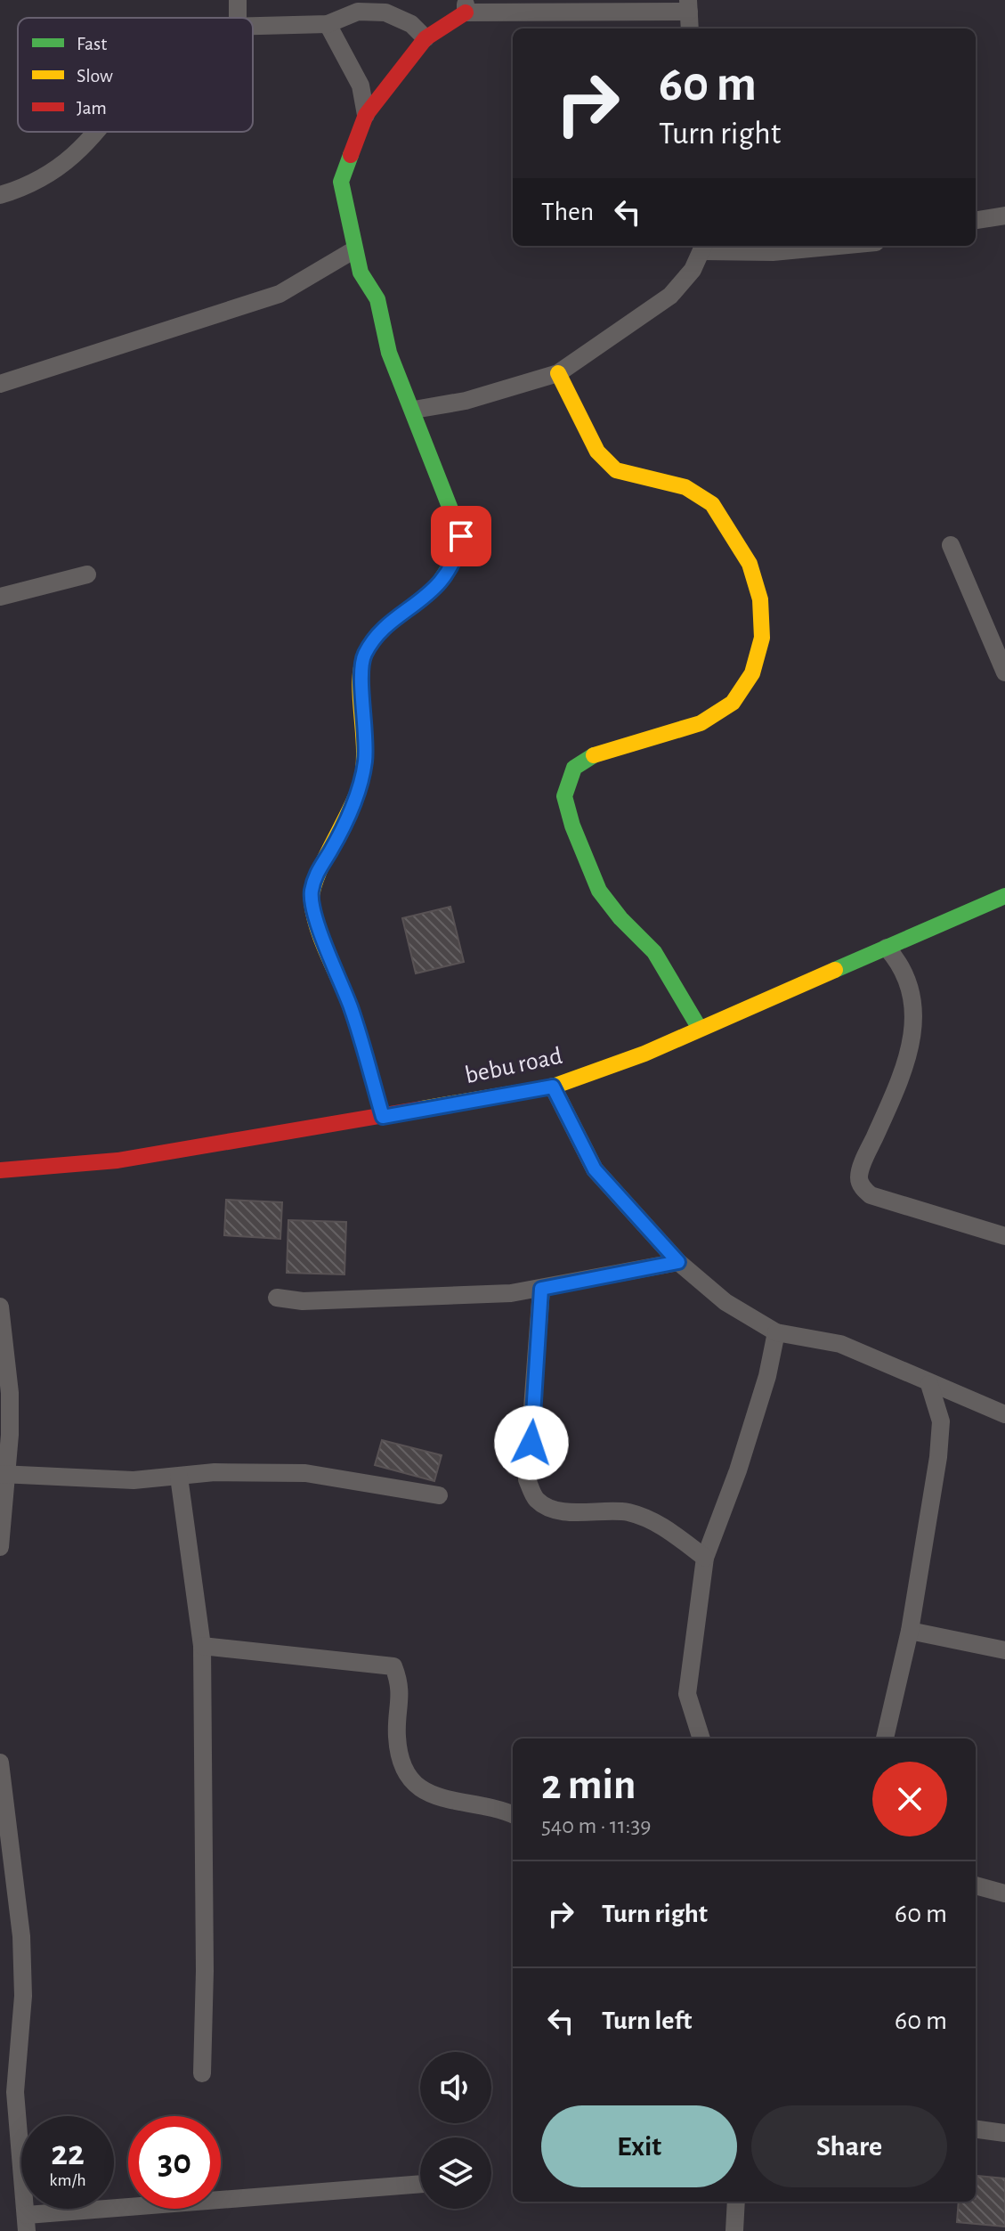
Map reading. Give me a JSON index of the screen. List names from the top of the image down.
{
  "streets": {
    "street": ["bebu road"]
  },
  "legend": ["Fast", "Slow", "Jam"],
  "page": {
    "turn": ["60 m", "Turn right"],
    "then": "Then",
    "heading": ["2 min", "540 m · 11:39"],
    "list": [
      {
        "name": "Turn right",
        "value": "60 m"
      },
      {
        "name": "Turn left",
        "value": "60 m"
      }
    ],
    "buttons": ["Exit", "Share"],
    "speed": "22 km/h",
    "limit": "30"
  }
}
